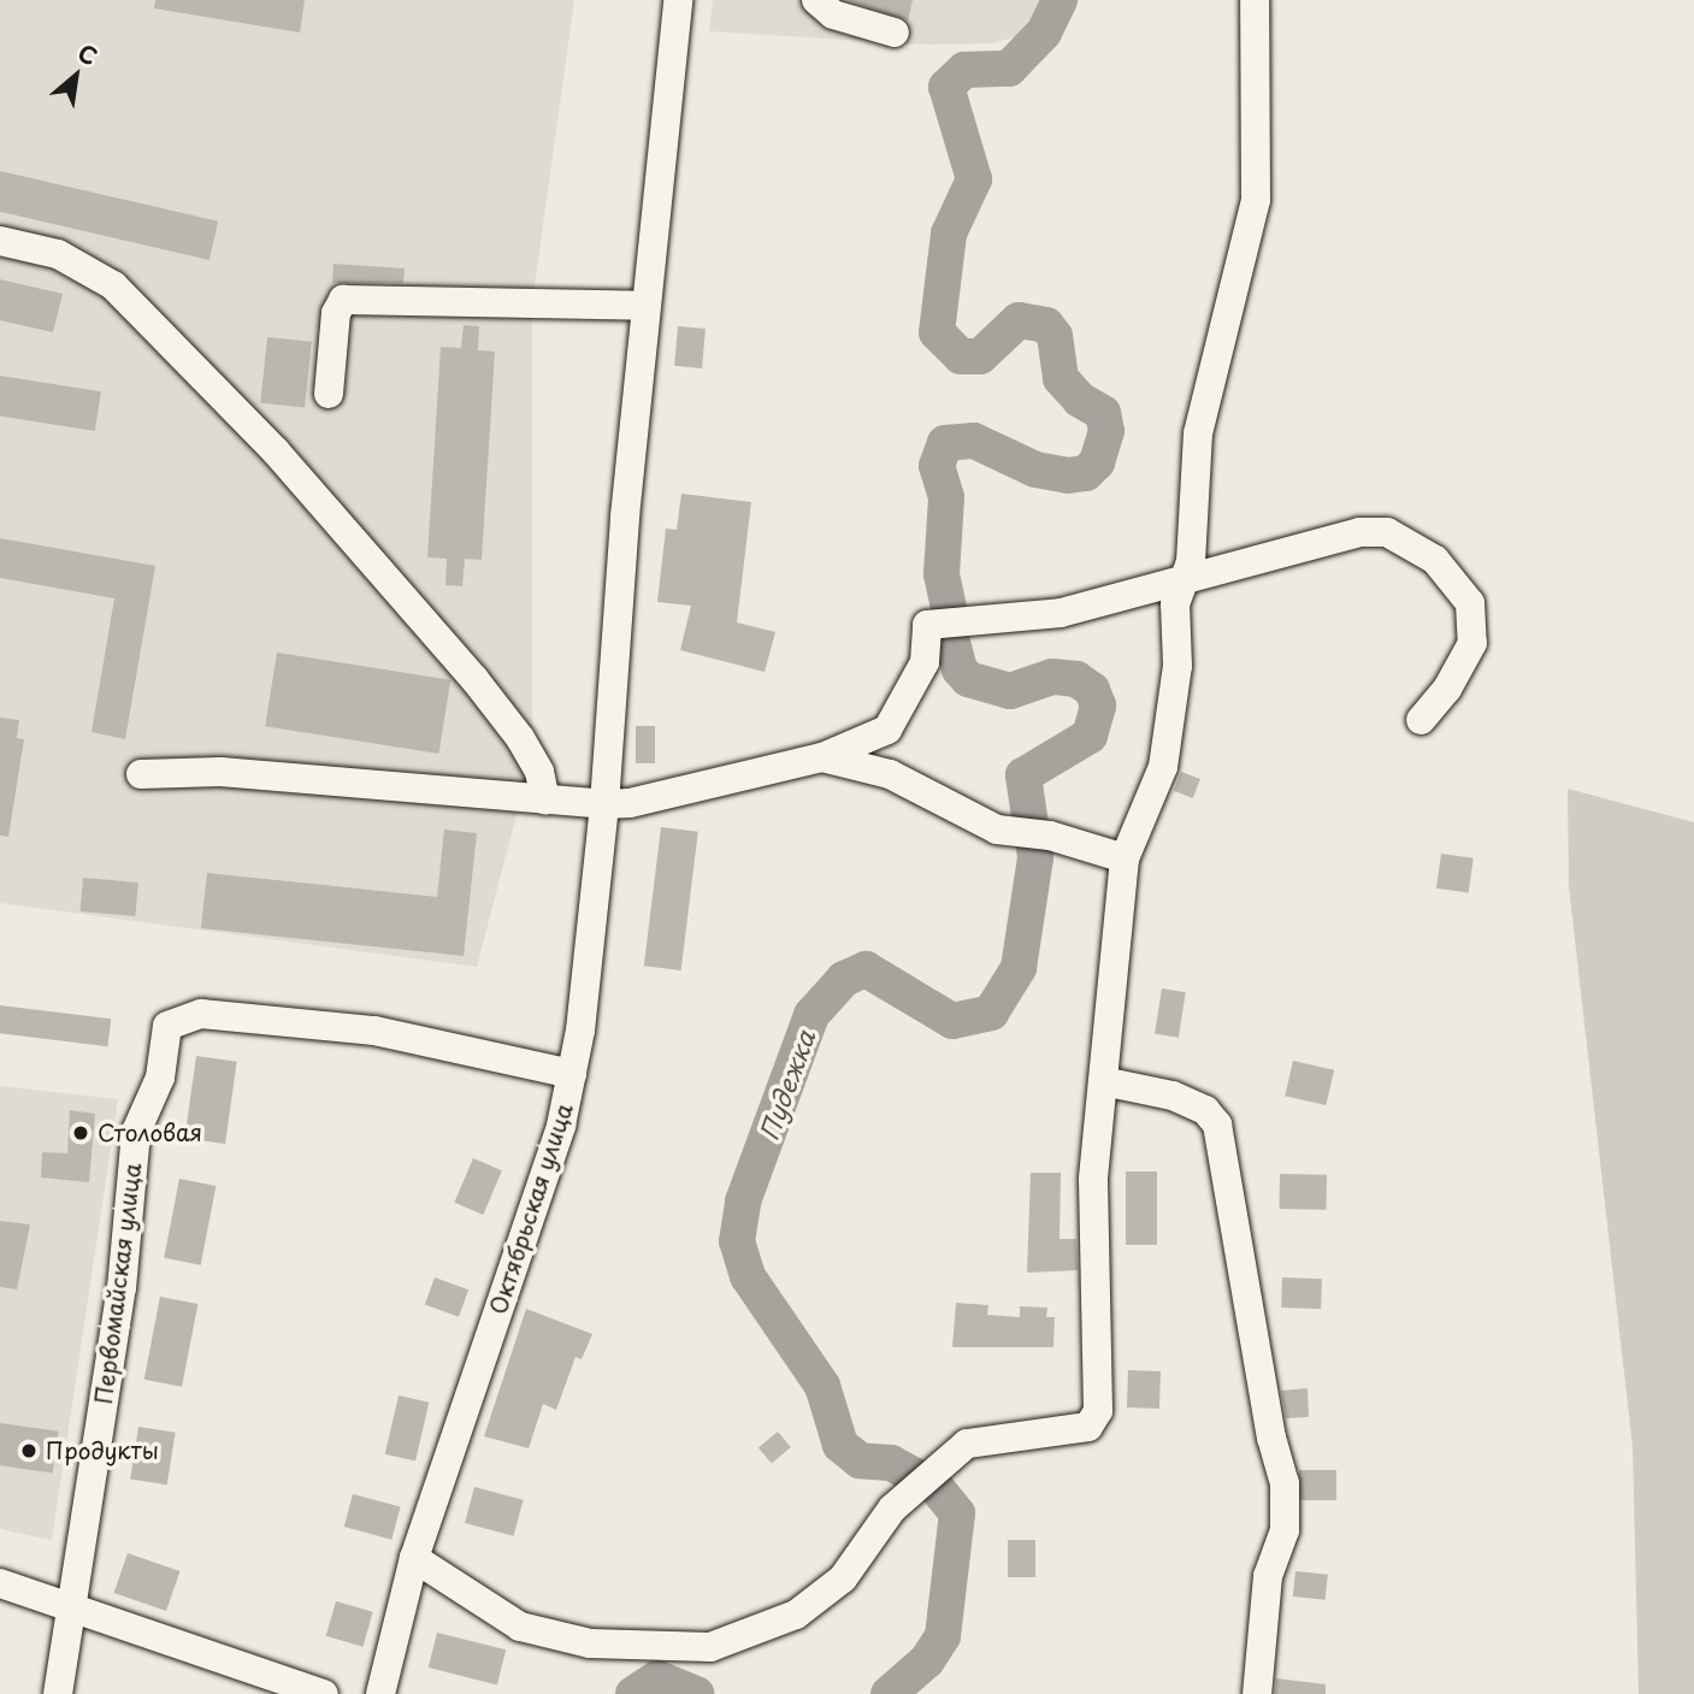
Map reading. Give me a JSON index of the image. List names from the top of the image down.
{
  "streets": {
    "street": ["Октябрьская улица", "Первомайская улица"]
  },
  "crossings": [
    ["Октябрьская улица", "Первомайская улица"]
  ],
  "water": ["Пудежка"],
  "places": ["Столовая", "Продукты"],
  "north": "top right"
}
